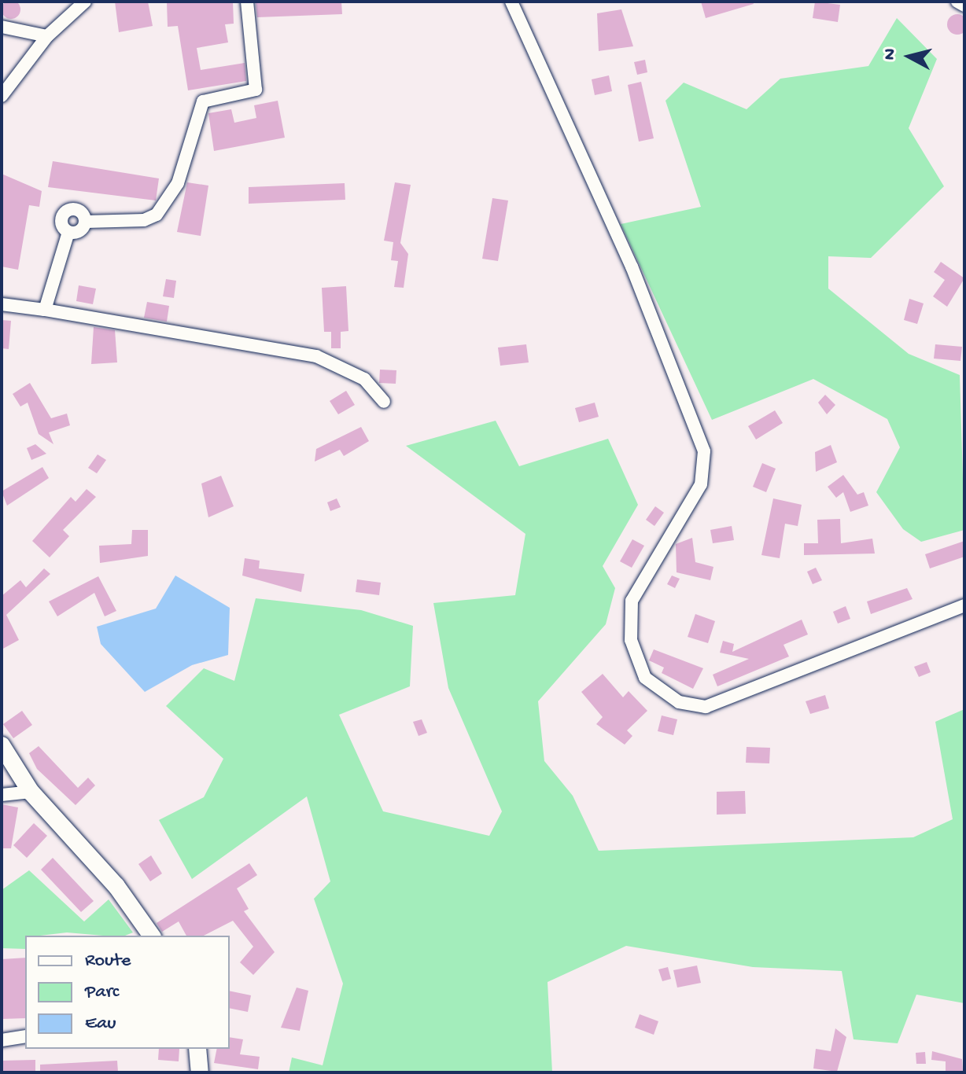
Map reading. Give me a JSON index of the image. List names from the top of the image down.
{
  "legend": ["Route", "Parc", "Eau"],
  "north": "left"
}
